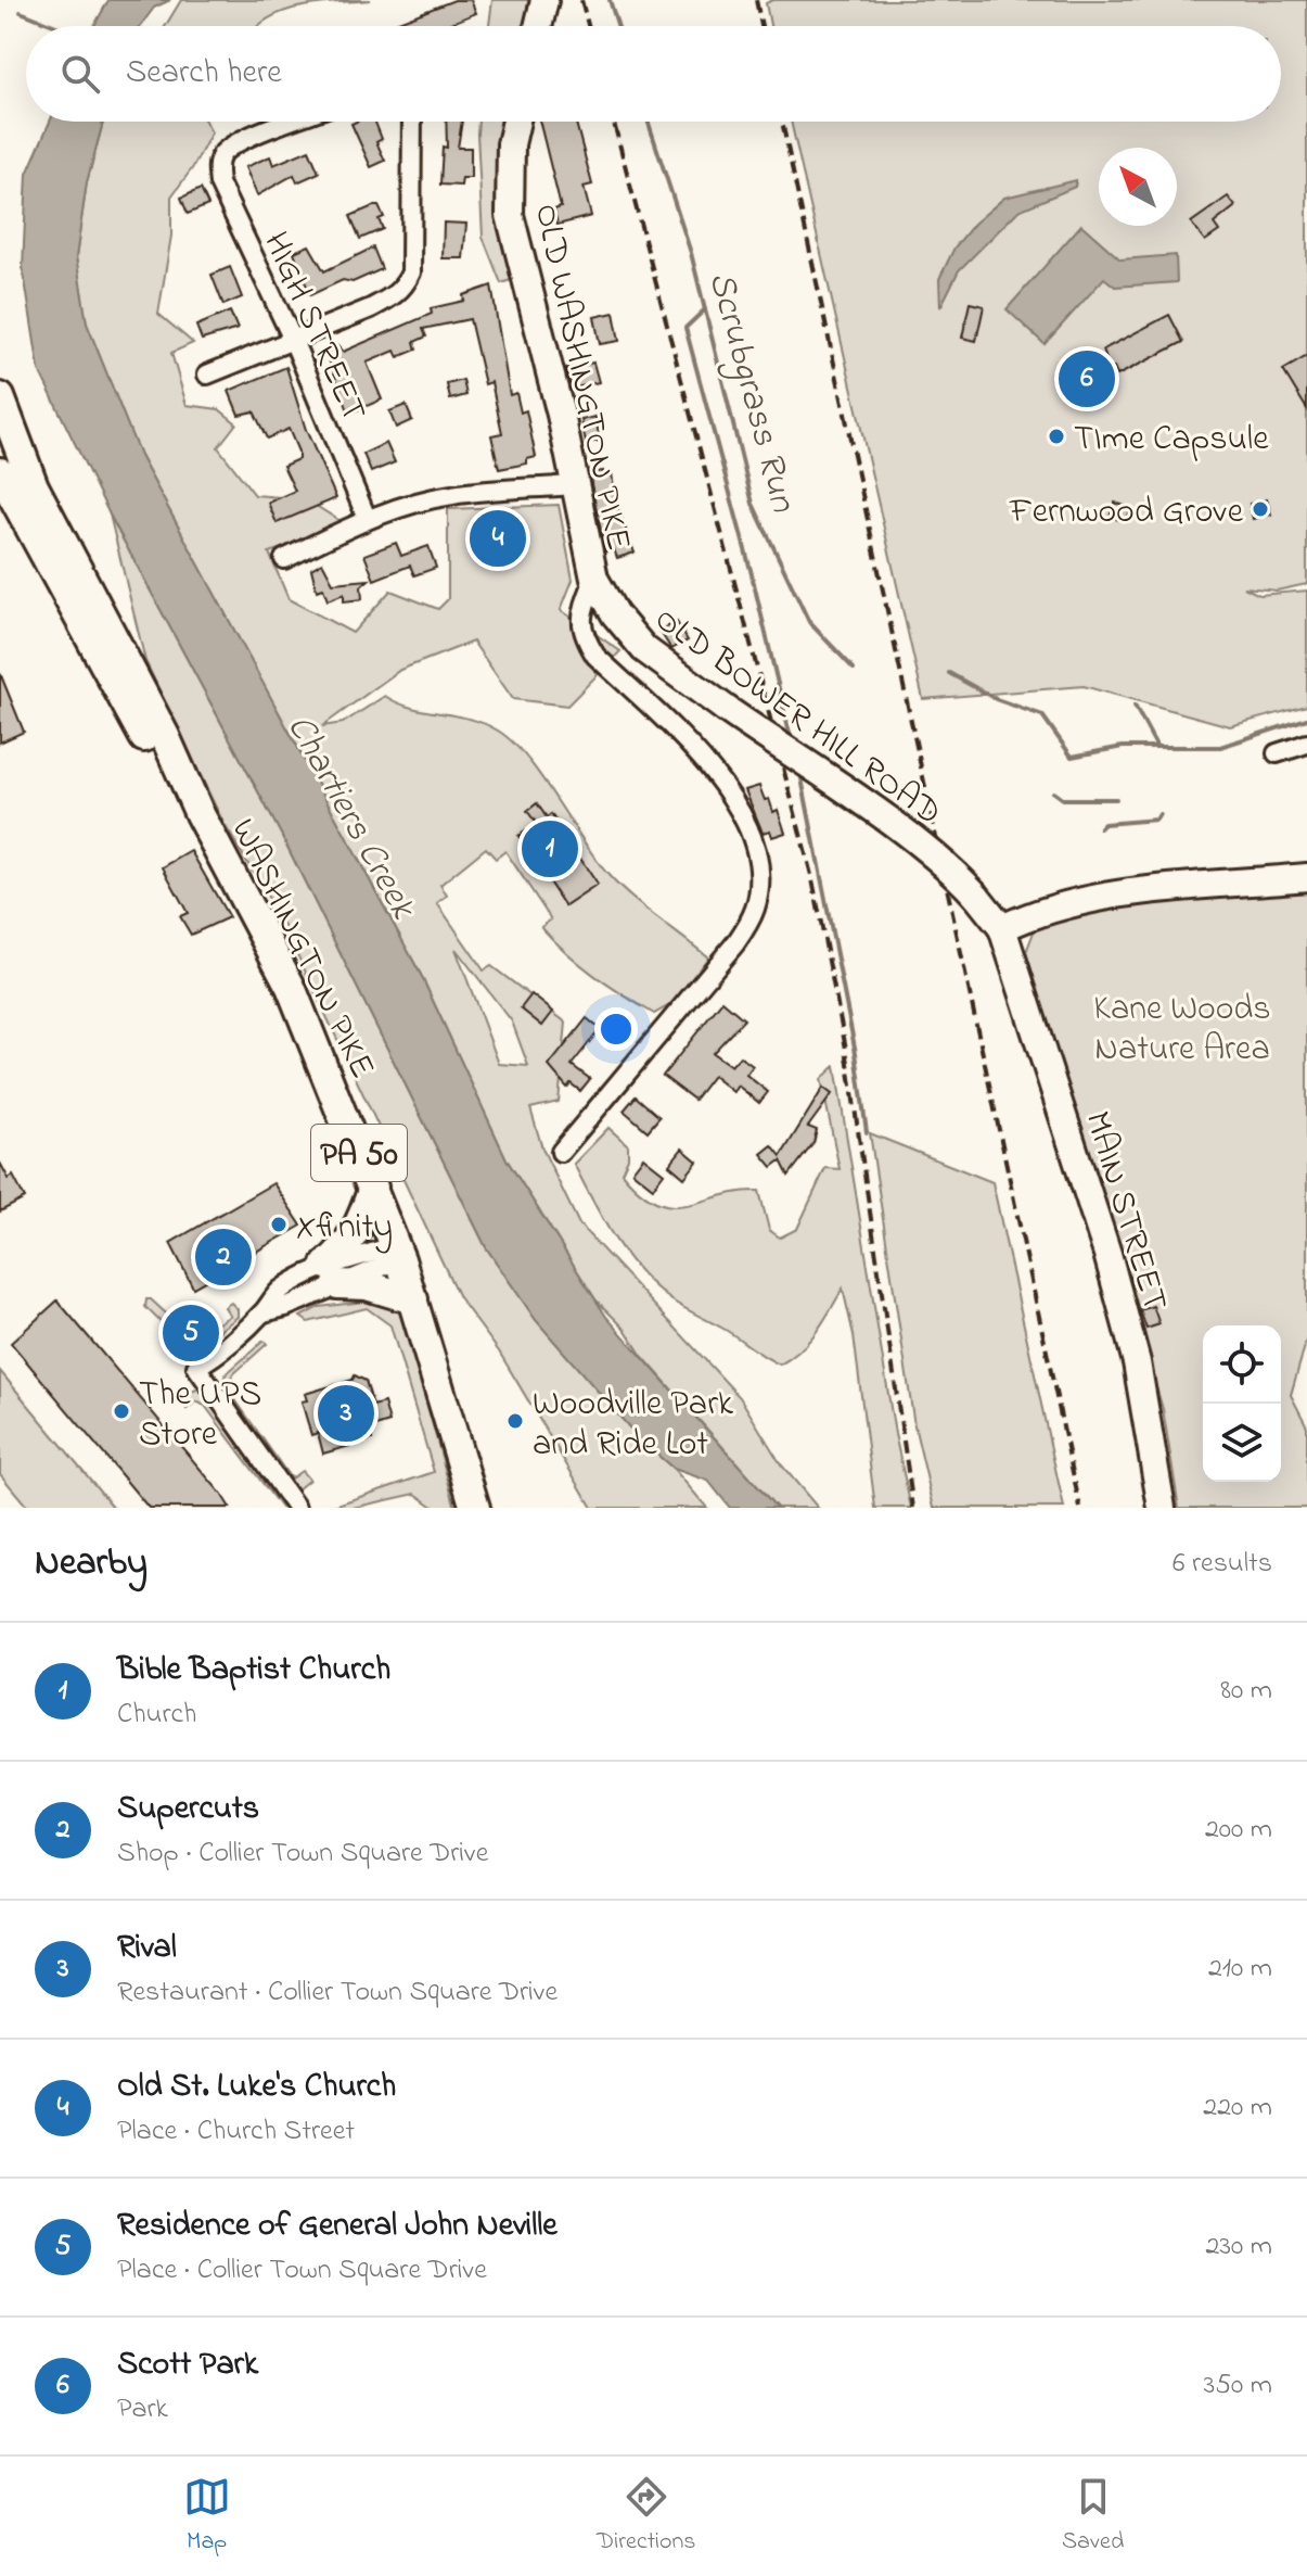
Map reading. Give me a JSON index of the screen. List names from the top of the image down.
{
  "streets": {
    "main road": ["WASHINGTON PIKE", "PA 50"],
    "street": [
      "HIGH STREET",
      "OLD WASHINGTON PIKE",
      "OLD BOWER HILL ROAD",
      "MAIN STREET"
    ]
  },
  "crossings": [
    ["OLD WASHINGTON PIKE", "OLD BOWER HILL ROAD"],
    ["OLD BOWER HILL ROAD", "MAIN STREET"]
  ],
  "water": ["Scrubgrass Run", "Chartiers Creek"],
  "parks": ["Kane Woods Nature Area"],
  "places": [
    "TIme Capsule",
    "Fernwood Grove",
    "Xfinity",
    "The UPS Store",
    "Woodville Park and Ride Lot"
  ],
  "north": "top left",
  "page": {
    "search": "Search here",
    "pins": [
      "6",
      "4",
      "1",
      "2",
      "5",
      "3"
    ],
    "heading": ["Nearby", "6 results"],
    "list": [
      {
        "mark": "1",
        "name": "Bible Baptist Church",
        "note": "Church",
        "value": "80 m"
      },
      {
        "mark": "2",
        "name": "Supercuts",
        "note": "Shop · Collier Town Square Drive",
        "value": "200 m"
      },
      {
        "mark": "3",
        "name": "Rival",
        "note": "Restaurant · Collier Town Square Drive",
        "value": "210 m"
      },
      {
        "mark": "4",
        "name": "Old St. Luke's Church",
        "note": "Place · Church Street",
        "value": "220 m"
      },
      {
        "mark": "5",
        "name": "Residence of General John Neville",
        "note": "Place · Collier Town Square Drive",
        "value": "230 m"
      },
      {
        "mark": "6",
        "name": "Scott Park",
        "note": "Park",
        "value": "350 m"
      }
    ],
    "nav": ["Map", "Directions", "Saved"]
  }
}
